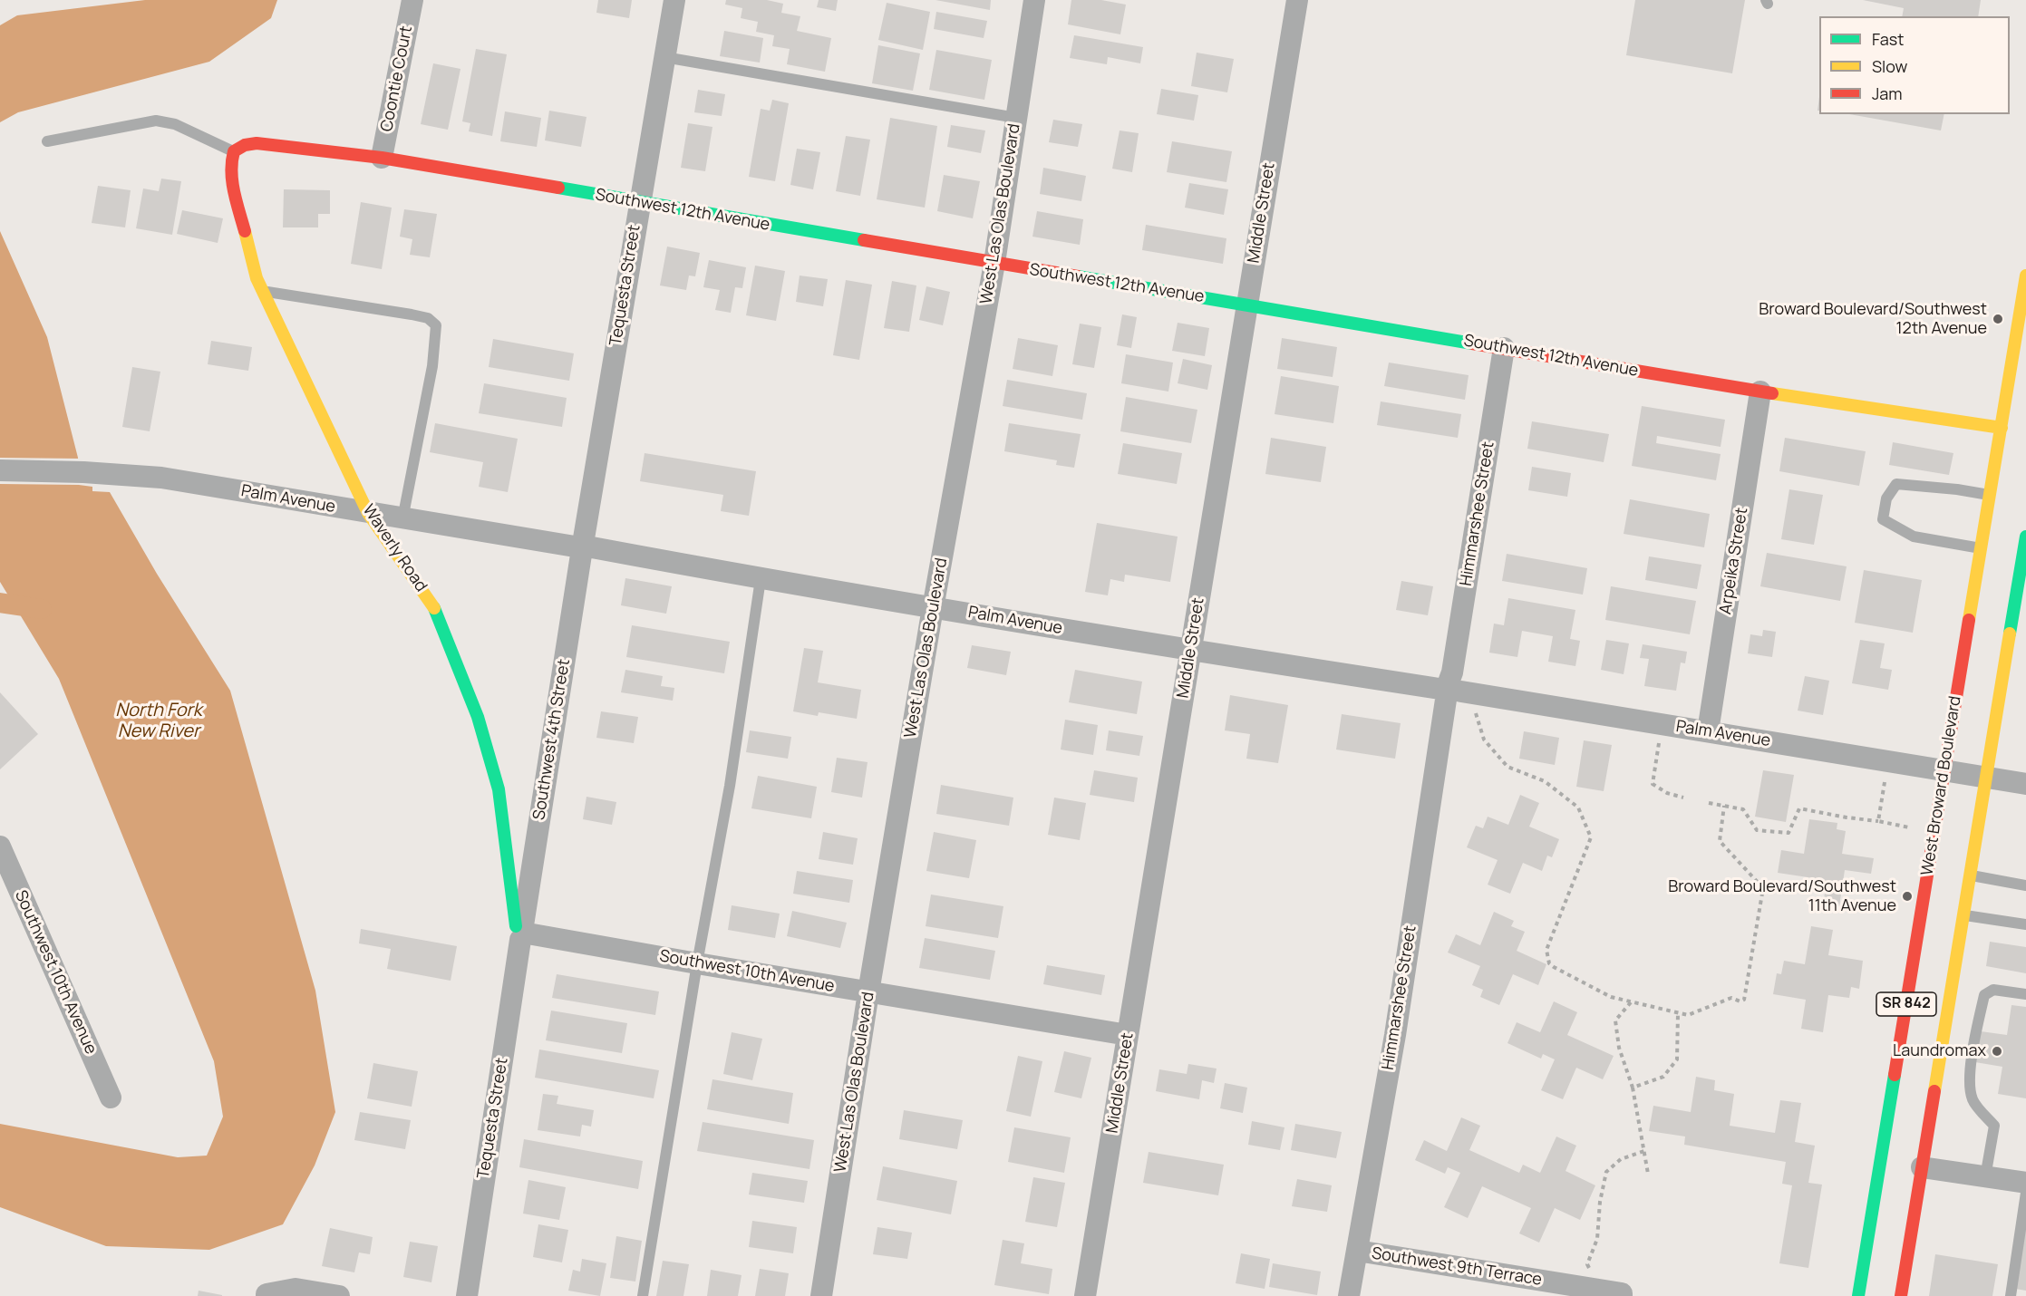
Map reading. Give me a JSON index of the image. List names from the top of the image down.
{
  "streets": {
    "street": [
      "Coontie Court",
      "Southwest 12th Avenue",
      "Middle Street",
      "West Las Olas Boulevard",
      "Tequesta Street",
      "Palm Avenue",
      "Himmarshee Street",
      "Waverly Road",
      "Arpeika Street",
      "Southwest 4th Street",
      "West Broward Boulevard",
      "Southwest 10th Avenue",
      "SR 842",
      "Southwest 9th Terrace"
    ]
  },
  "crossings": [
    ["Coontie Court", "Southwest 12th Avenue"],
    ["Southwest 12th Avenue", "Middle Street"],
    ["Southwest 12th Avenue", "West Las Olas Boulevard"],
    ["Southwest 12th Avenue", "Tequesta Street"],
    ["Southwest 12th Avenue", "Himmarshee Street"],
    ["Southwest 12th Avenue", "Waverly Road"],
    ["Southwest 12th Avenue", "Arpeika Street"],
    ["Southwest 12th Avenue", "West Broward Boulevard"],
    ["Middle Street", "Palm Avenue"],
    ["Middle Street", "Southwest 10th Avenue"],
    ["West Las Olas Boulevard", "Palm Avenue"],
    ["West Las Olas Boulevard", "Southwest 10th Avenue"],
    ["Tequesta Street", "Palm Avenue"],
    ["Tequesta Street", "Waverly Road"],
    ["Tequesta Street", "Southwest 4th Street"],
    ["Tequesta Street", "Southwest 10th Avenue"],
    ["Palm Avenue", "Himmarshee Street"],
    ["Palm Avenue", "Waverly Road"],
    ["Palm Avenue", "Arpeika Street"],
    ["Palm Avenue", "Southwest 4th Street"],
    ["Palm Avenue", "West Broward Boulevard"],
    ["Palm Avenue", "SR 842"],
    ["Himmarshee Street", "Southwest 9th Terrace"],
    ["Waverly Road", "Southwest 4th Street"],
    ["Waverly Road", "Southwest 10th Avenue"],
    ["Southwest 4th Street", "Southwest 10th Avenue"]
  ],
  "water": ["North Fork New River"],
  "places": ["Broward Boulevard/Southwest 12th Avenue", "Broward Boulevard/Southwest 11th Avenue", "Laundromax"],
  "legend": ["Fast", "Slow", "Jam"]
}
